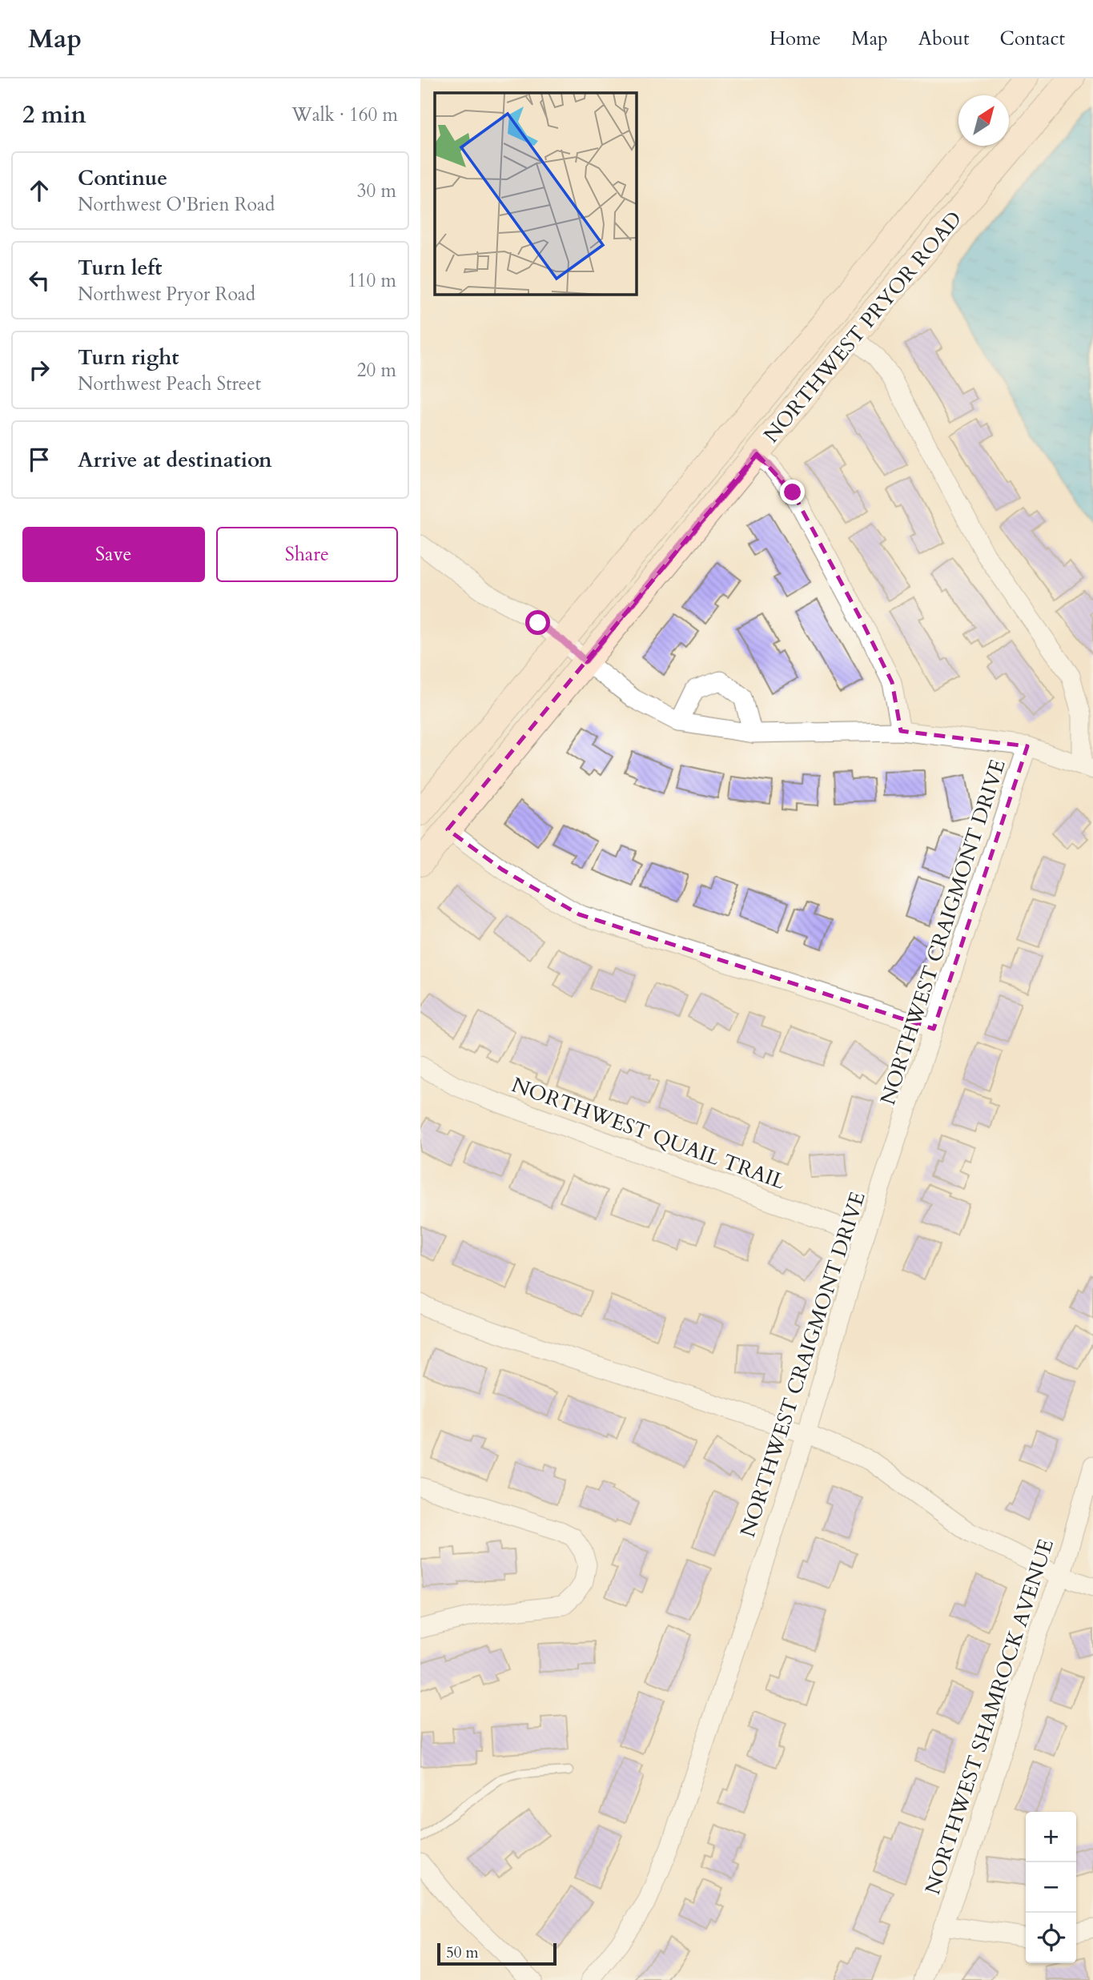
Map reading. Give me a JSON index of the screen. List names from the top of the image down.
{
  "streets": {
    "main road": ["NORTHWEST PRYOR ROAD"],
    "street": ["NORTHWEST CRAIGMONT DRIVE", "NORTHWEST QUAIL TRAIL", "NORTHWEST SHAMROCK AVENUE"]
  },
  "crossings": [
    ["NORTHWEST CRAIGMONT DRIVE", "NORTHWEST QUAIL TRAIL"]
  ],
  "scale_bar": "50 m",
  "north": "top right",
  "page": {
    "header": "Map",
    "nav": [
      "Home",
      "Map",
      "About",
      "Contact"
    ],
    "heading": ["2 min", "Walk · 160 m"],
    "list": [
      ["Continue", "Northwest O'Brien Road", "30 m"],
      ["Turn left", "Northwest Pryor Road", "110 m"],
      ["Turn right", "Northwest Peach Street", "20 m"],
      "Arrive at destination"
    ],
    "buttons": ["Save", "Share"],
    "map_buttons": ["+", "−"],
    "scale": "50 m"
  }
}
